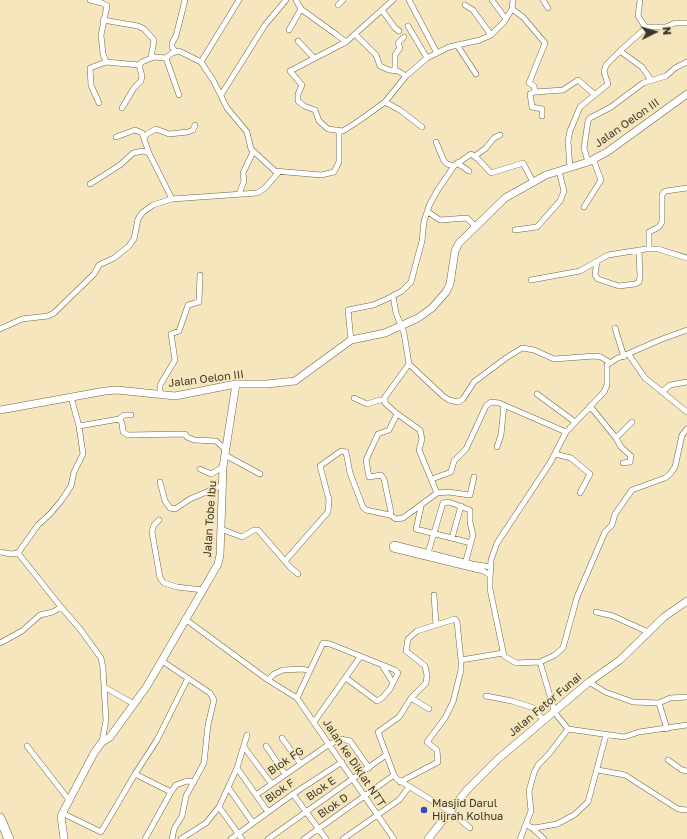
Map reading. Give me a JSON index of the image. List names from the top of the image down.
{
  "streets": {
    "street": [
      "Jalan Oelon III",
      "Jalan Tobe Ibu",
      "Jalan Fetor Funai",
      "Blok FG",
      "Jalan ke Diklat NTT",
      "Blok E",
      "Blok F",
      "Blok D"
    ]
  },
  "crossings": [
    ["Jalan Oelon III", "Jalan Tobe Ibu"],
    ["Jalan Tobe Ibu", "Jalan ke Diklat NTT"],
    ["Blok FG", "Jalan ke Diklat NTT"],
    ["Blok FG", "Blok E"],
    ["Jalan ke Diklat NTT", "Blok E"],
    ["Jalan ke Diklat NTT", "Blok F"],
    ["Jalan ke Diklat NTT", "Blok D"]
  ],
  "places": ["Masjid Darul Hijrah Kolhua"],
  "north": "right"
}
